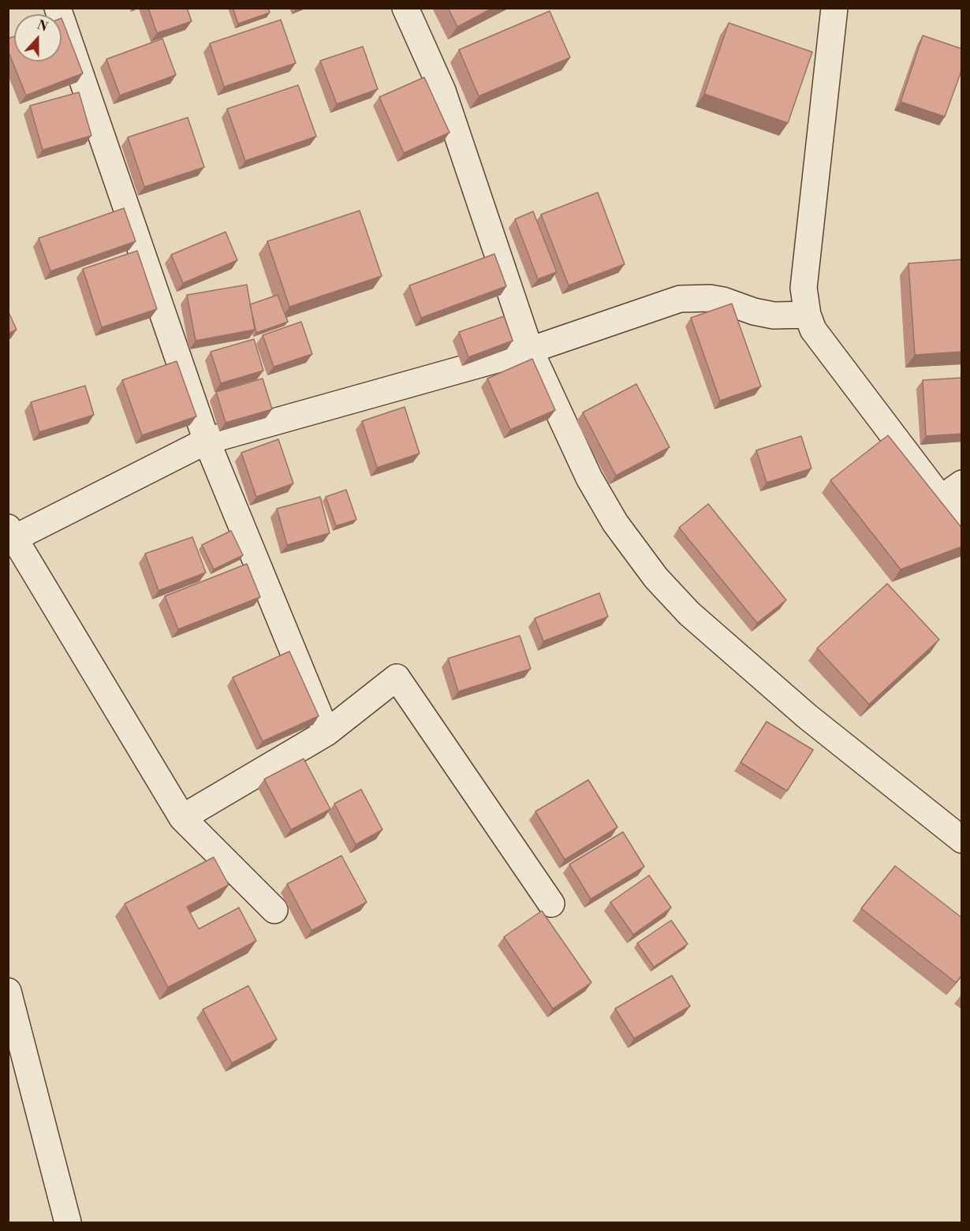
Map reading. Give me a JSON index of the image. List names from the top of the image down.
{
  "north": "top"
}
